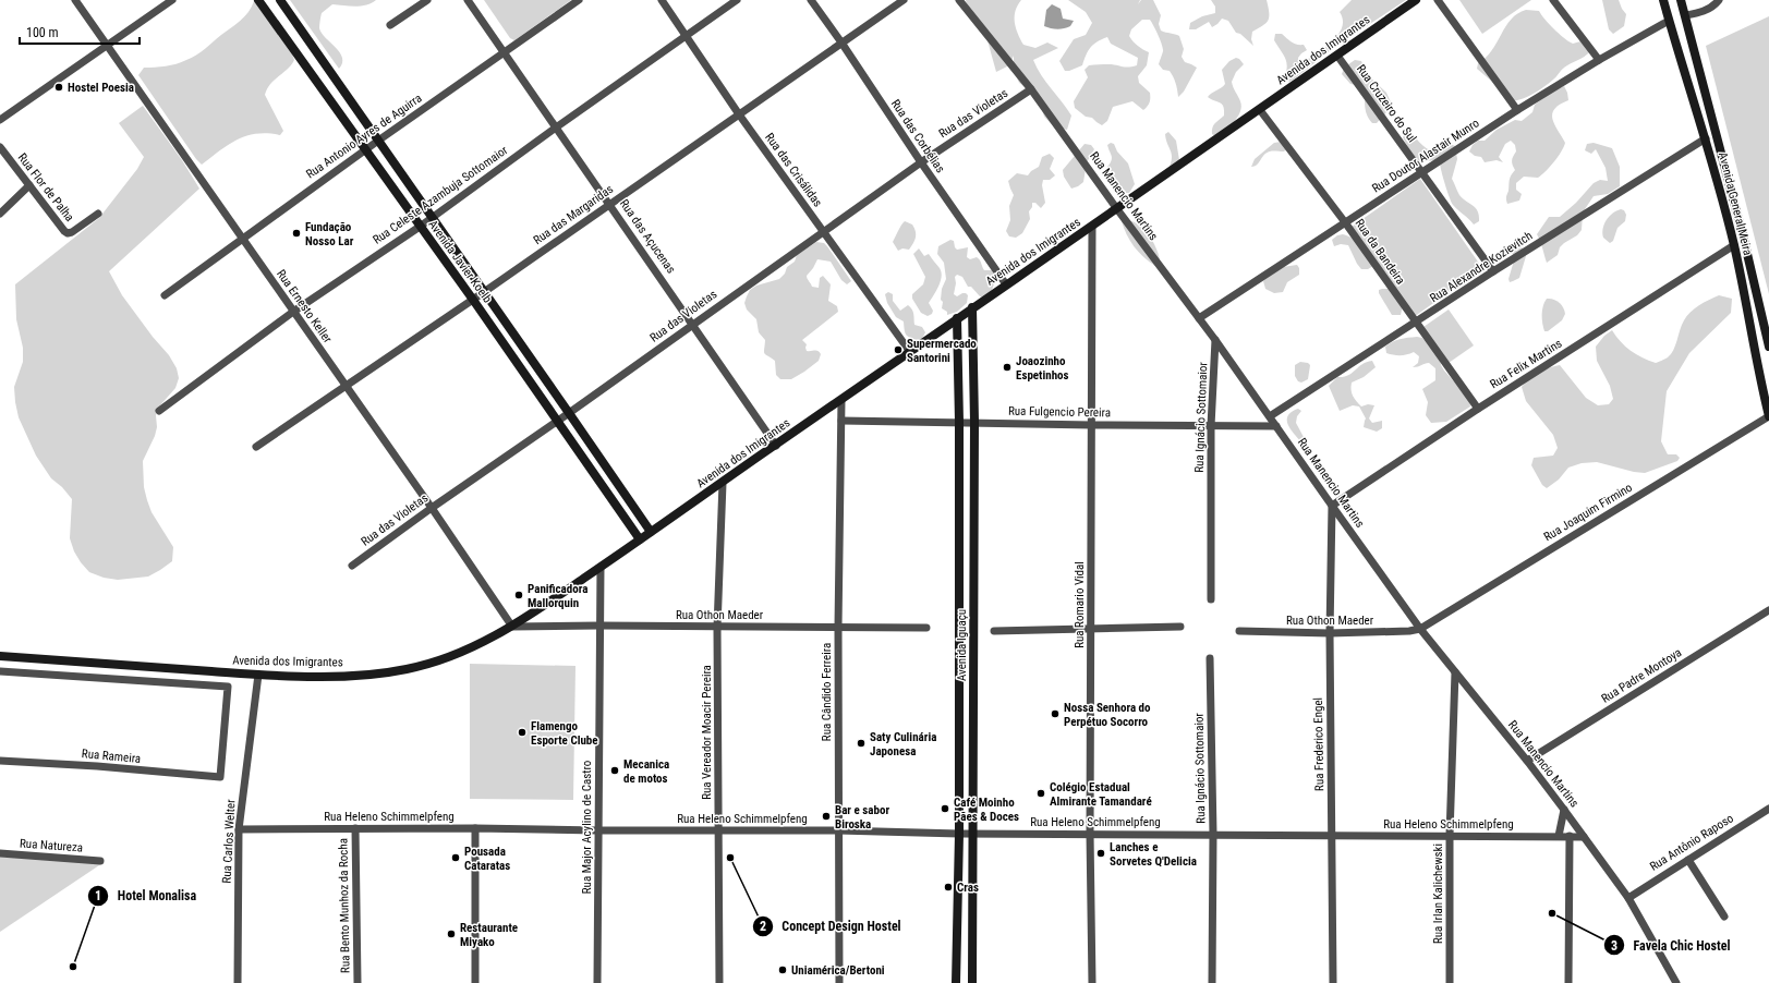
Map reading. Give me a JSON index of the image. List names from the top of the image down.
{
  "streets": {
    "street": [
      "Avenida dos Imigrantes",
      "Rua Cruzeiro do Sul",
      "Rua das Violetas",
      "Rua Antonio Ayres de Aguirra",
      "Rua das Corbélias",
      "Rua Doutor Alastair Munro",
      "Rua das Crisálidas",
      "Rua Flor de Palha",
      "Rua Celeste Azambuja Sottomaior",
      "Rua Manencio Martins",
      "Avenida General Meira",
      "Rua das Margaridas",
      "Rua das Açucenas",
      "Rua da Bandeira",
      "Avenida Javier Koelb",
      "Rua Alexandre Kozievitch",
      "Rua Ernesto Keller",
      "Rua Felix Martins",
      "Rua Fulgencio Pereira",
      "Rua Ignácio Sottomaior",
      "Rua Joaquim Firmino",
      "Rua Romario Vidal",
      "Rua Othon Maeder",
      "Avenida Iguaçu",
      "Rua Padre Montoya",
      "Rua Cândido Ferreira",
      "Rua Vereador Moacir Pereira",
      "Rua Frederico Engel",
      "Rua Rameira",
      "Rua Heleno Schimmelpfeng",
      "Rua Major Acylino de Castro",
      "Rua Carlos Welter",
      "Rua Antônio Raposo",
      "Rua Natureza",
      "Rua Irlan Kalichewski",
      "Rua Bento Munhoz da Rocha"
    ]
  },
  "crossings": [
    ["Avenida dos Imigrantes", "Rua Cruzeiro do Sul"],
    ["Avenida dos Imigrantes", "Rua das Corbélias"],
    ["Avenida dos Imigrantes", "Rua das Crisálidas"],
    ["Avenida dos Imigrantes", "Rua Manencio Martins"],
    ["Avenida dos Imigrantes", "Rua das Açucenas"],
    ["Avenida dos Imigrantes", "Rua da Bandeira"],
    ["Avenida dos Imigrantes", "Avenida Javier Koelb"],
    ["Avenida dos Imigrantes", "Rua Ernesto Keller"],
    ["Avenida dos Imigrantes", "Rua Romario Vidal"],
    ["Avenida dos Imigrantes", "Rua Othon Maeder"],
    ["Avenida dos Imigrantes", "Avenida Iguaçu"],
    ["Avenida dos Imigrantes", "Rua Cândido Ferreira"],
    ["Avenida dos Imigrantes", "Rua Vereador Moacir Pereira"],
    ["Avenida dos Imigrantes", "Rua Major Acylino de Castro"],
    ["Avenida dos Imigrantes", "Rua Carlos Welter"],
    ["Rua Cruzeiro do Sul", "Rua Doutor Alastair Munro"],
    ["Rua Cruzeiro do Sul", "Rua Alexandre Kozievitch"],
    ["Rua das Violetas", "Rua das Corbélias"],
    ["Rua das Violetas", "Rua das Crisálidas"],
    ["Rua das Violetas", "Rua Manencio Martins"],
    ["Rua das Violetas", "Rua das Açucenas"],
    ["Rua das Violetas", "Avenida Javier Koelb"],
    ["Rua das Violetas", "Rua Ernesto Keller"],
    ["Rua Antonio Ayres de Aguirra", "Rua das Açucenas"],
    ["Rua Antonio Ayres de Aguirra", "Avenida Javier Koelb"],
    ["Rua Antonio Ayres de Aguirra", "Rua Ernesto Keller"],
    ["Rua das Corbélias", "Rua das Margaridas"],
    ["Rua Doutor Alastair Munro", "Rua Manencio Martins"],
    ["Rua Doutor Alastair Munro", "Avenida General Meira"],
    ["Rua Doutor Alastair Munro", "Rua da Bandeira"],
    ["Rua das Crisálidas", "Rua Celeste Azambuja Sottomaior"],
    ["Rua das Crisálidas", "Rua das Margaridas"],
    ["Rua Celeste Azambuja Sottomaior", "Rua das Açucenas"],
    ["Rua Celeste Azambuja Sottomaior", "Avenida Javier Koelb"],
    ["Rua Celeste Azambuja Sottomaior", "Rua Ernesto Keller"],
    ["Rua Manencio Martins", "Rua Alexandre Kozievitch"],
    ["Rua Manencio Martins", "Rua Felix Martins"],
    ["Rua Manencio Martins", "Rua Fulgencio Pereira"],
    ["Rua Manencio Martins", "Rua Ignácio Sottomaior"],
    ["Rua Manencio Martins", "Rua Joaquim Firmino"],
    ["Rua Manencio Martins", "Rua Othon Maeder"],
    ["Rua Manencio Martins", "Rua Padre Montoya"],
    ["Rua Manencio Martins", "Rua Frederico Engel"],
    ["Rua Manencio Martins", "Rua Heleno Schimmelpfeng"],
    ["Rua Manencio Martins", "Rua Antônio Raposo"],
    ["Rua Manencio Martins", "Rua Irlan Kalichewski"],
    ["Avenida General Meira", "Rua Alexandre Kozievitch"],
    ["Avenida General Meira", "Rua Felix Martins"],
    ["Avenida General Meira", "Rua Joaquim Firmino"],
    ["Rua das Margaridas", "Rua das Açucenas"],
    ["Rua das Margaridas", "Avenida Javier Koelb"],
    ["Rua das Margaridas", "Rua Ernesto Keller"],
    ["Rua da Bandeira", "Rua Alexandre Kozievitch"],
    ["Rua da Bandeira", "Rua Felix Martins"],
    ["Rua Ernesto Keller", "Rua Othon Maeder"],
    ["Rua Felix Martins", "Rua Frederico Engel"],
    ["Rua Fulgencio Pereira", "Rua Ignácio Sottomaior"],
    ["Rua Fulgencio Pereira", "Rua Romario Vidal"],
    ["Rua Fulgencio Pereira", "Avenida Iguaçu"],
    ["Rua Fulgencio Pereira", "Rua Cândido Ferreira"],
    ["Rua Ignácio Sottomaior", "Rua Heleno Schimmelpfeng"],
    ["Rua Joaquim Firmino", "Rua Othon Maeder"],
    ["Rua Romario Vidal", "Rua Heleno Schimmelpfeng"],
    ["Rua Othon Maeder", "Rua Cândido Ferreira"],
    ["Rua Othon Maeder", "Rua Vereador Moacir Pereira"],
    ["Rua Othon Maeder", "Rua Frederico Engel"],
    ["Rua Othon Maeder", "Rua Major Acylino de Castro"],
    ["Avenida Iguaçu", "Rua Heleno Schimmelpfeng"],
    ["Rua Cândido Ferreira", "Rua Heleno Schimmelpfeng"],
    ["Rua Vereador Moacir Pereira", "Rua Heleno Schimmelpfeng"],
    ["Rua Frederico Engel", "Rua Heleno Schimmelpfeng"],
    ["Rua Heleno Schimmelpfeng", "Rua Major Acylino de Castro"],
    ["Rua Heleno Schimmelpfeng", "Rua Carlos Welter"],
    ["Rua Heleno Schimmelpfeng", "Rua Irlan Kalichewski"],
    ["Rua Heleno Schimmelpfeng", "Rua Bento Munhoz da Rocha"]
  ],
  "places": [
    "Hostel Poesia",
    "Fundação Nosso Lar",
    "Supermercado Santorini",
    "Joaozinho Espetinhos",
    "Panificadora Mallorquin",
    "Nossa Senhora do Perpétuo Socorro",
    "Flamengo Esporte Clube",
    "Saty Culinária Japonesa",
    "Mecanica de motos",
    "Colégio Estadual Almirante Tamandaré",
    "Café Moinho Pães & Doces",
    "Bar e sabor Biroska",
    "Lanches e Sorvetes Q'Delicia",
    "Pousada Cataratas",
    "Concept Design Hostel",
    "Cras",
    "Favela Chic Hostel",
    "Restaurante Miyako",
    "Hotel Monalisa",
    "Uniamérica/Bertoni"
  ],
  "scale_bar": "100 m"
}
